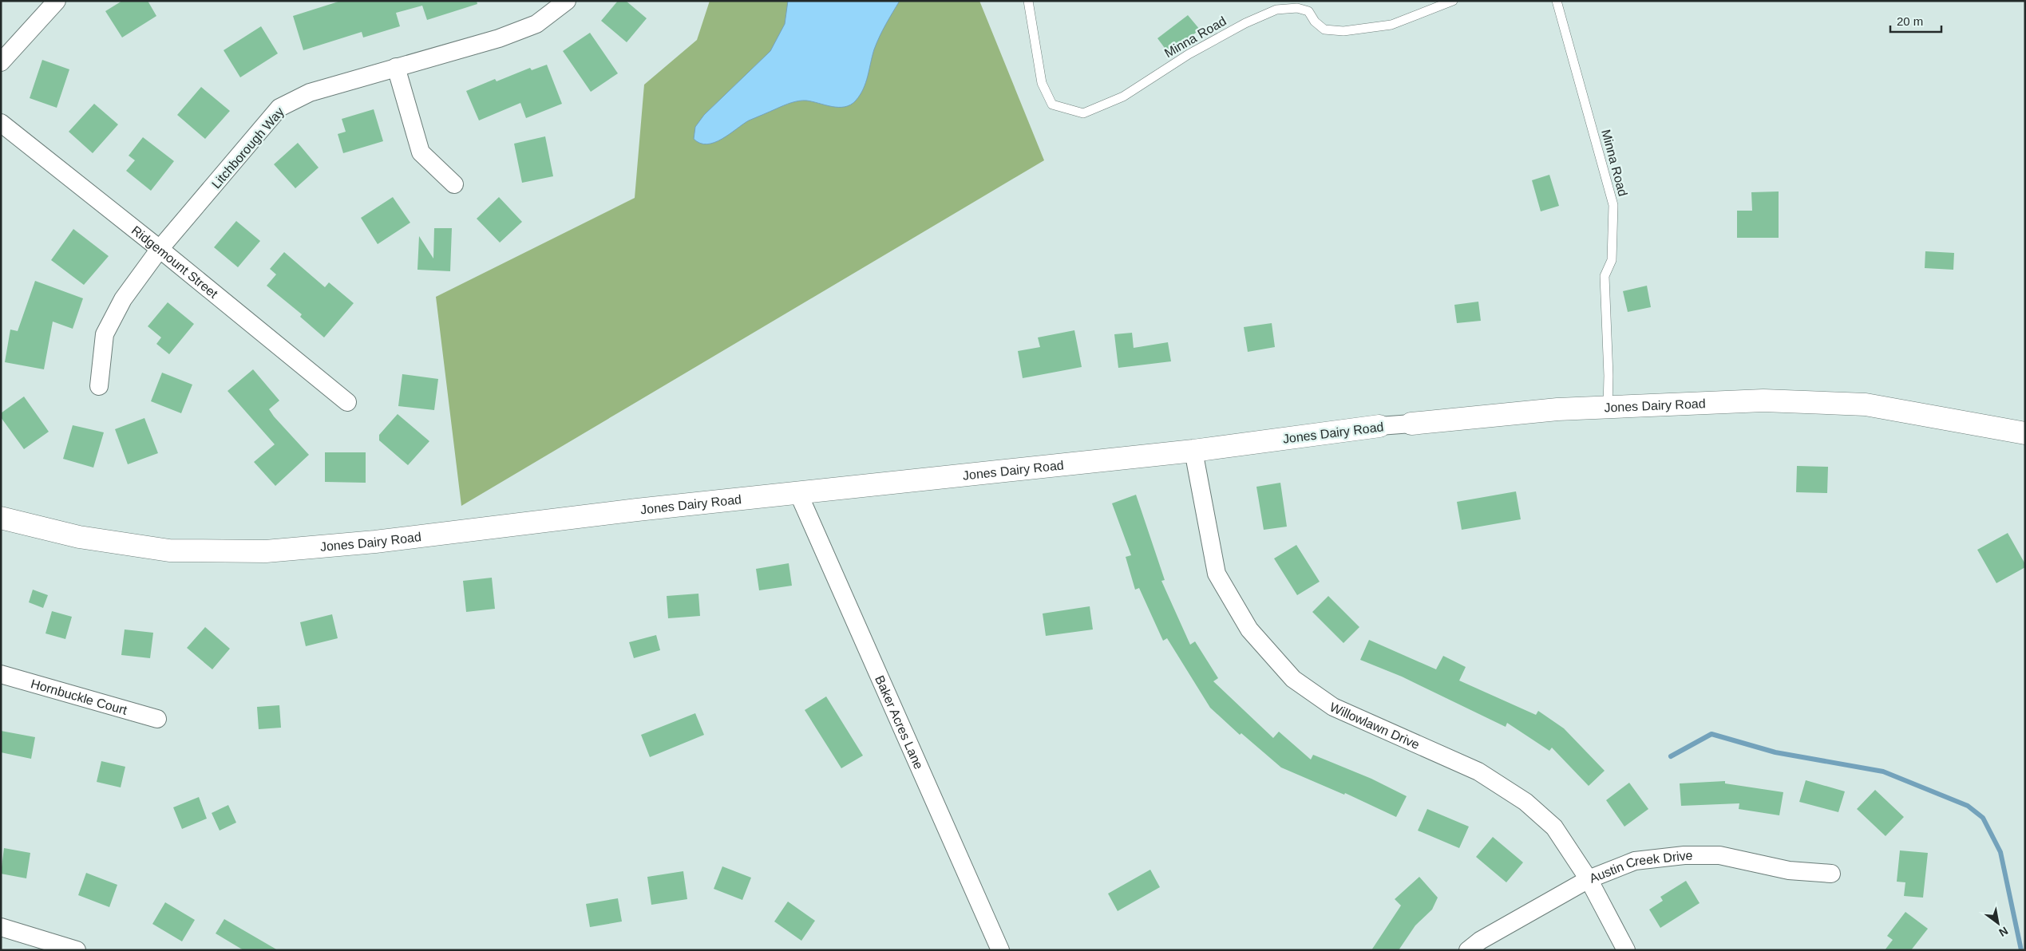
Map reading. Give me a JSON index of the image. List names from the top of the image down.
{
  "streets": {
    "street": [
      "Litchborough Way",
      "Ridgemount Street",
      "Jones Dairy Road",
      "Hornbuckle Court",
      "Baker Acres Lane",
      "Willowlawn Drive",
      "Austin Creek Drive"
    ],
    "lane": ["Minna Road"]
  },
  "crossings": [
    ["Minna Road", "Jones Dairy Road"],
    ["Litchborough Way", "Ridgemount Street"],
    ["Jones Dairy Road", "Baker Acres Lane"],
    ["Jones Dairy Road", "Willowlawn Drive"],
    ["Willowlawn Drive", "Austin Creek Drive"]
  ],
  "scale_bar": "20 m",
  "north": "bottom right"
}
